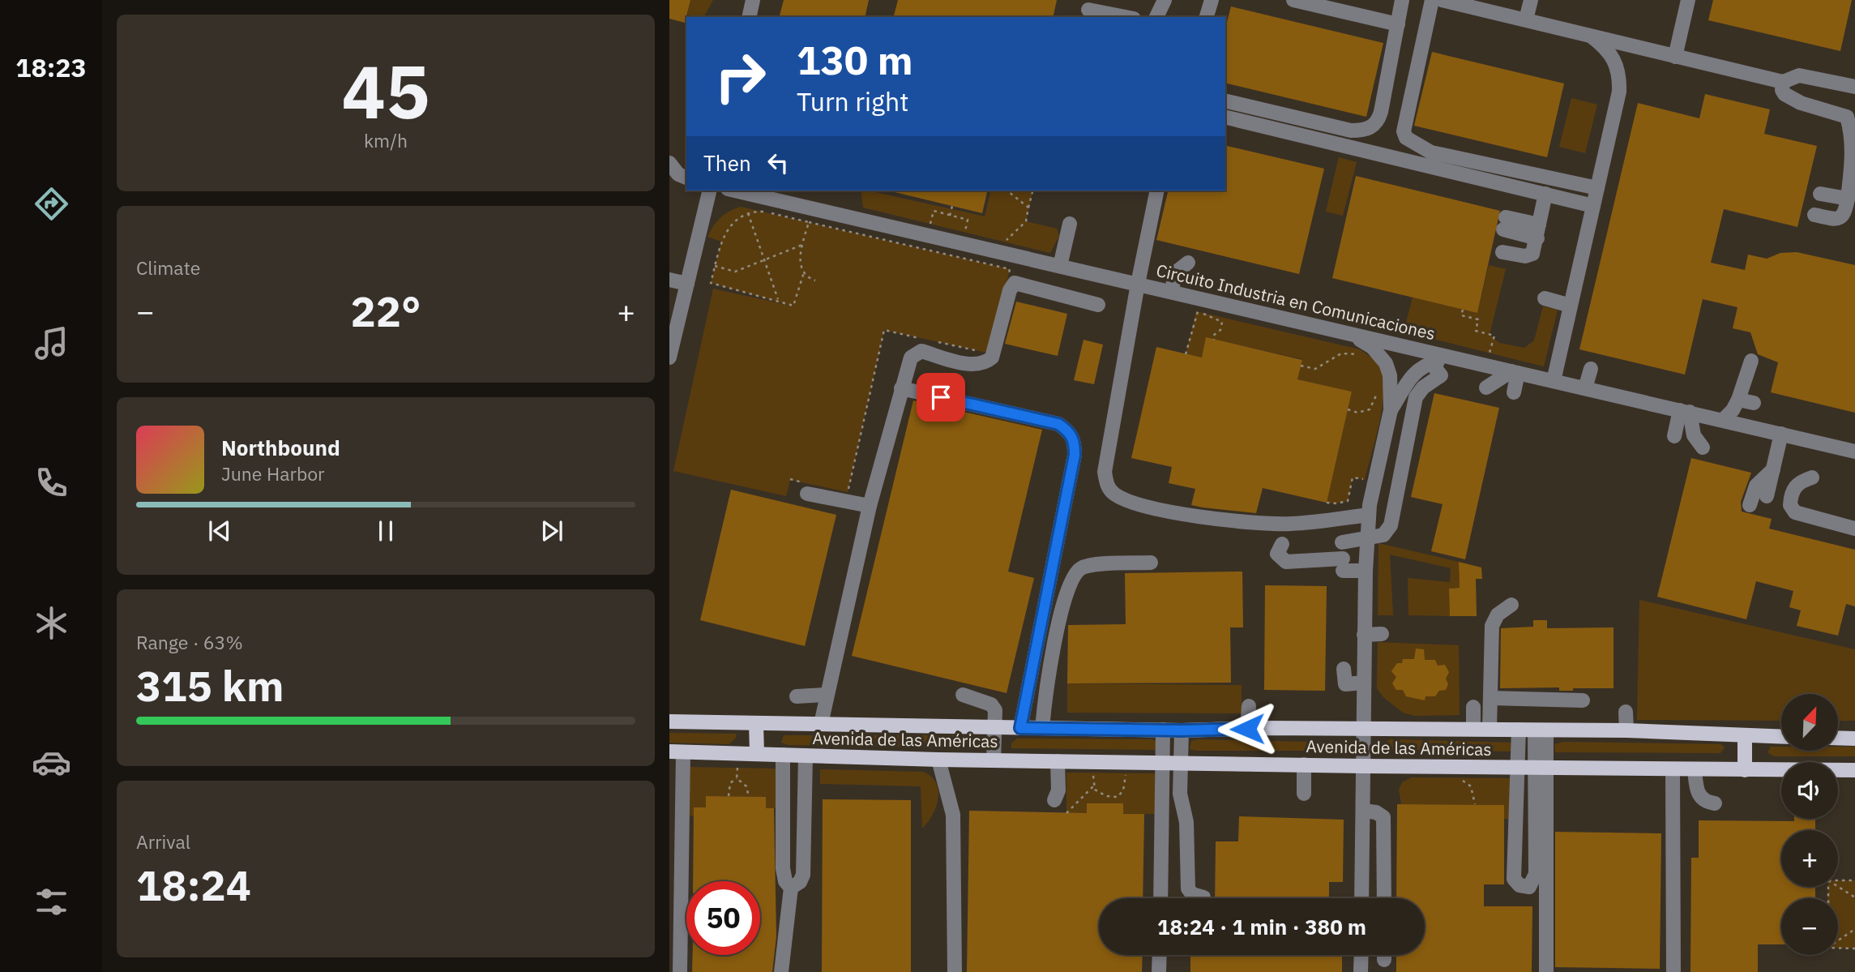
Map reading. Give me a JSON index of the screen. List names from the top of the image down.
{
  "streets": {
    "main road": ["Avenida de las Américas"],
    "street": ["Circuito Industria en Comunicaciones"]
  },
  "north": "top right",
  "page": {
    "tabs": "18:23",
    "tile": [
      ["45", "km/h"],
      "Climate",
      ["Range · 63%", "315 km"],
      ["Arrival", "18:24"]
    ],
    "turn": ["130 m", "Turn right"],
    "then": "Then",
    "heat": ["−", "22°", "+"],
    "song": ["Northbound", "June Harbor"],
    "map_buttons": ["+", "−"],
    "limit": "50",
    "trip": "18:24 · 1 min · 380 m"
  }
}
